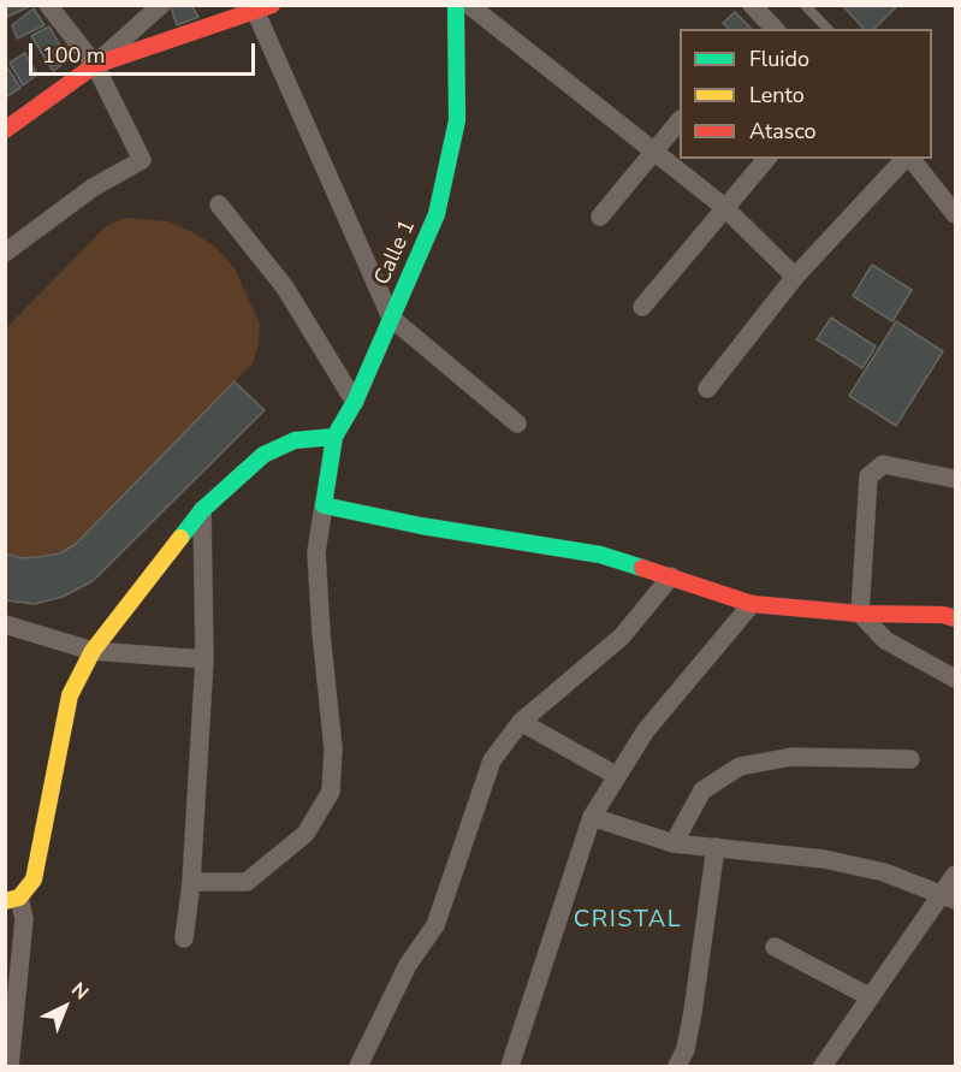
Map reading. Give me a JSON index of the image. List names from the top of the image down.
{
  "streets": {
    "main road": ["Calle 1"]
  },
  "districts": ["CRISTAL"],
  "legend": ["Fluido", "Lento", "Atasco"],
  "scale_bar": "100 m",
  "north": "top right"
}
